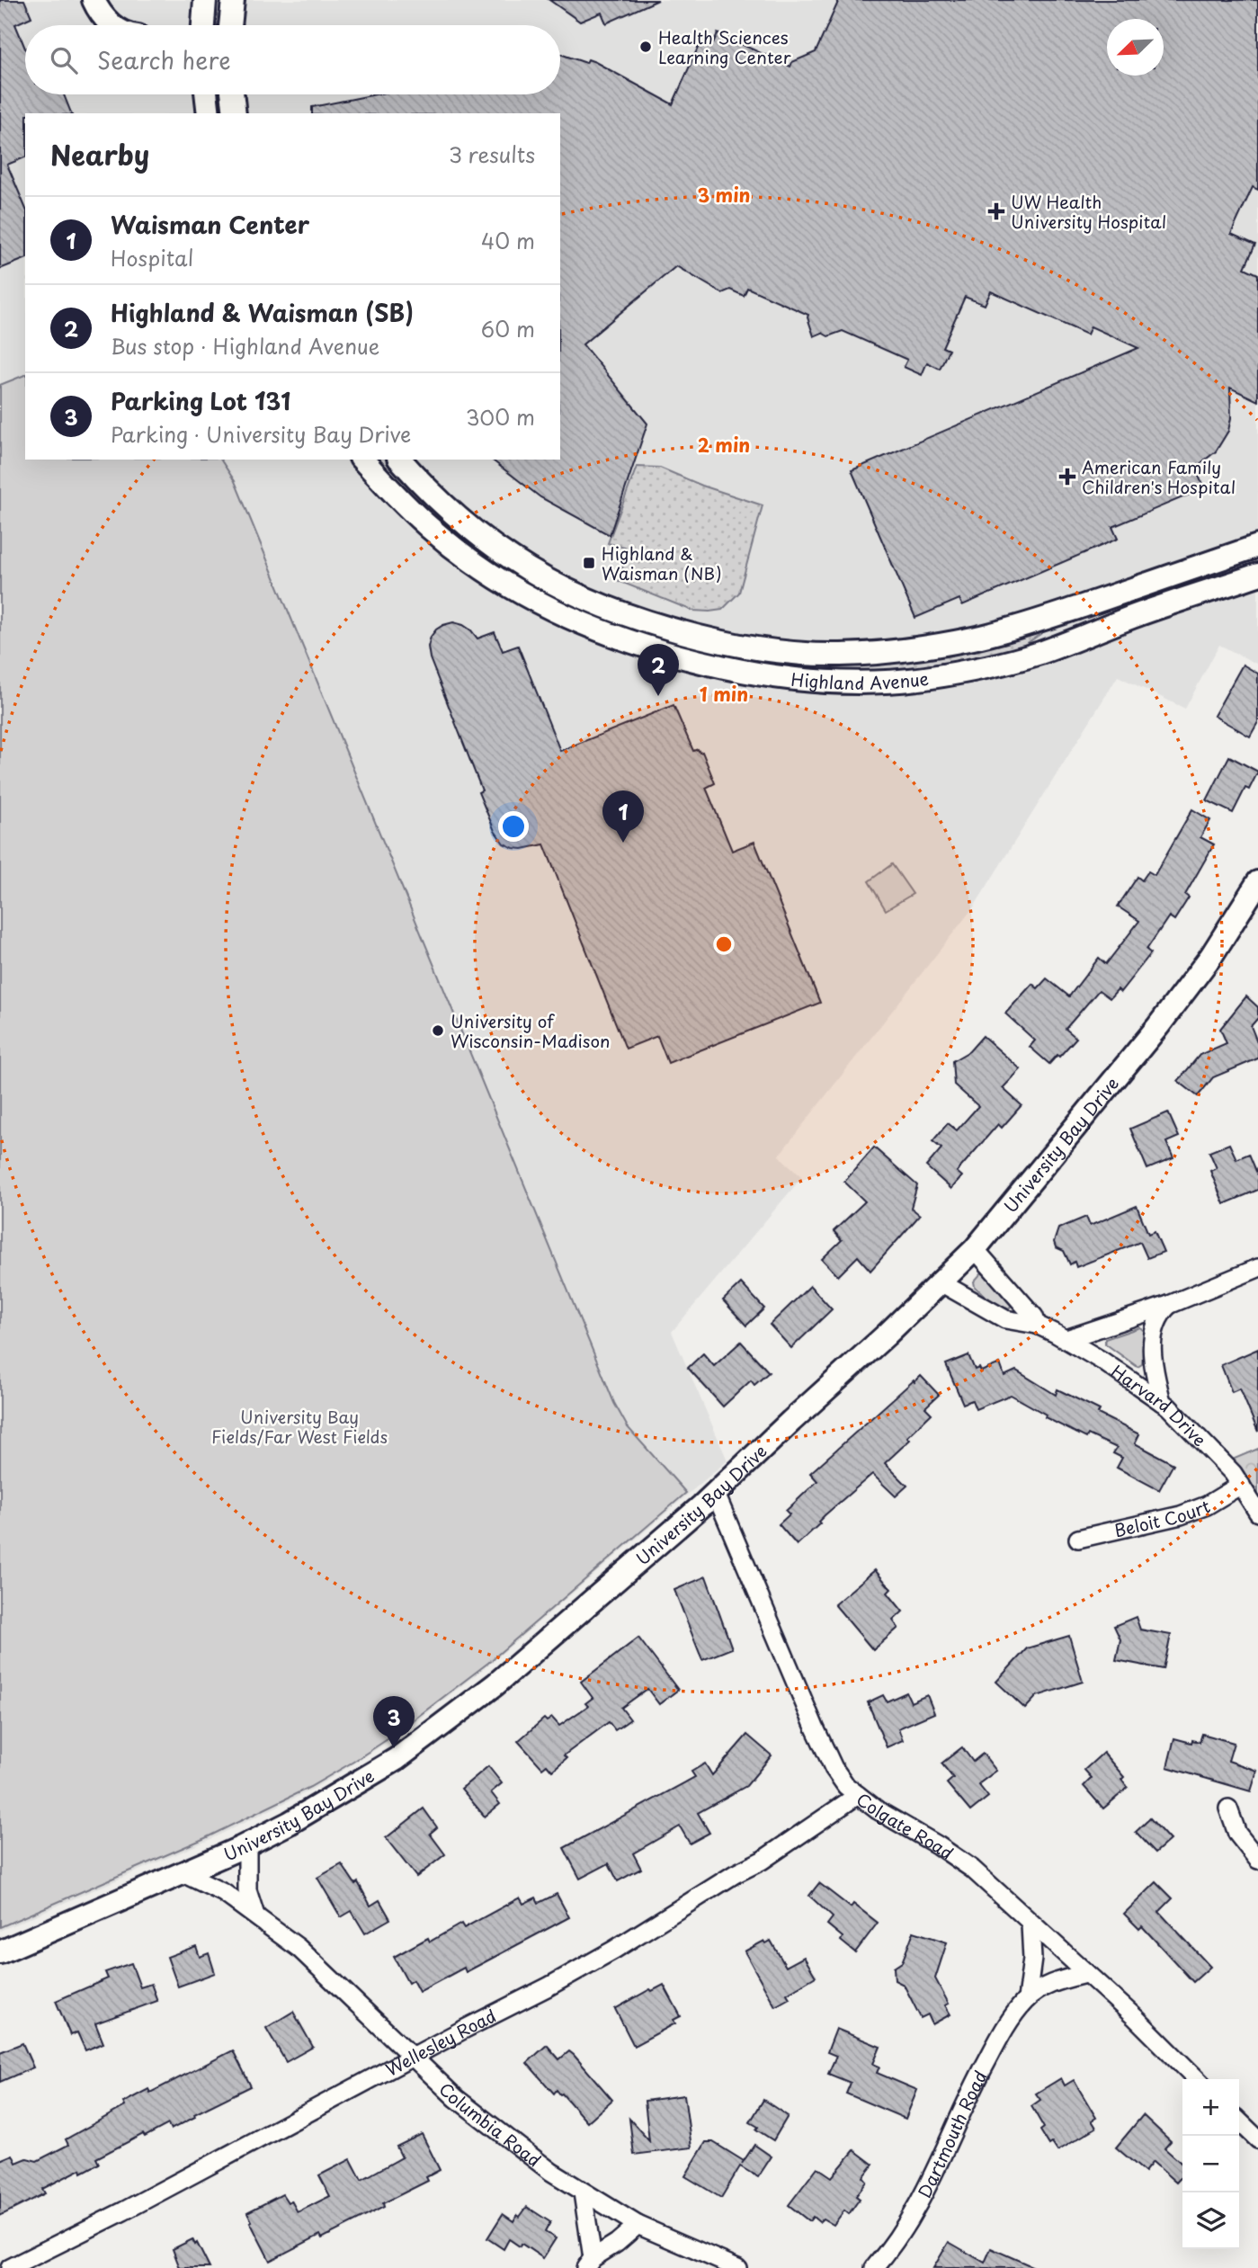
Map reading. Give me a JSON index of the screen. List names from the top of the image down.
{
  "streets": {
    "street": [
      "Highland Avenue",
      "University Bay Drive",
      "Harvard Drive",
      "Beloit Court",
      "Colgate Road",
      "Wellesley Road",
      "Columbia Road",
      "Dartmouth Road"
    ]
  },
  "crossings": [
    ["University Bay Drive", "Harvard Drive"],
    ["University Bay Drive", "Colgate Road"],
    ["University Bay Drive", "Columbia Road"],
    ["Harvard Drive", "Beloit Court"],
    ["Colgate Road", "Wellesley Road"],
    ["Colgate Road", "Dartmouth Road"],
    ["Wellesley Road", "Columbia Road"]
  ],
  "parks": ["University Bay Fields/Far West Fields"],
  "places": {
    "other": ["Health Sciences Learning Center", "University of Wisconsin-Madison"],
    "health": ["UW Health University Hospital", "American Family Children's Hospital"],
    "transit": ["Highland & Waisman (NB)"]
  },
  "north": "bottom left",
  "page": {
    "search": "Search here",
    "heading": ["Nearby", "3 results"],
    "list": [
      {
        "mark": "1",
        "name": "Waisman Center",
        "note": "Hospital",
        "value": "40 m"
      },
      {
        "mark": "2",
        "name": "Highland & Waisman (SB)",
        "note": "Bus stop · Highland Avenue",
        "value": "60 m"
      },
      {
        "mark": "3",
        "name": "Parking Lot 131",
        "note": "Parking · University Bay Drive",
        "value": "300 m"
      }
    ],
    "pins": ["2", "1", "3"],
    "map_buttons": ["+", "−"]
  },
  "rings": ["3 min", "2 min", "1 min"]
}
